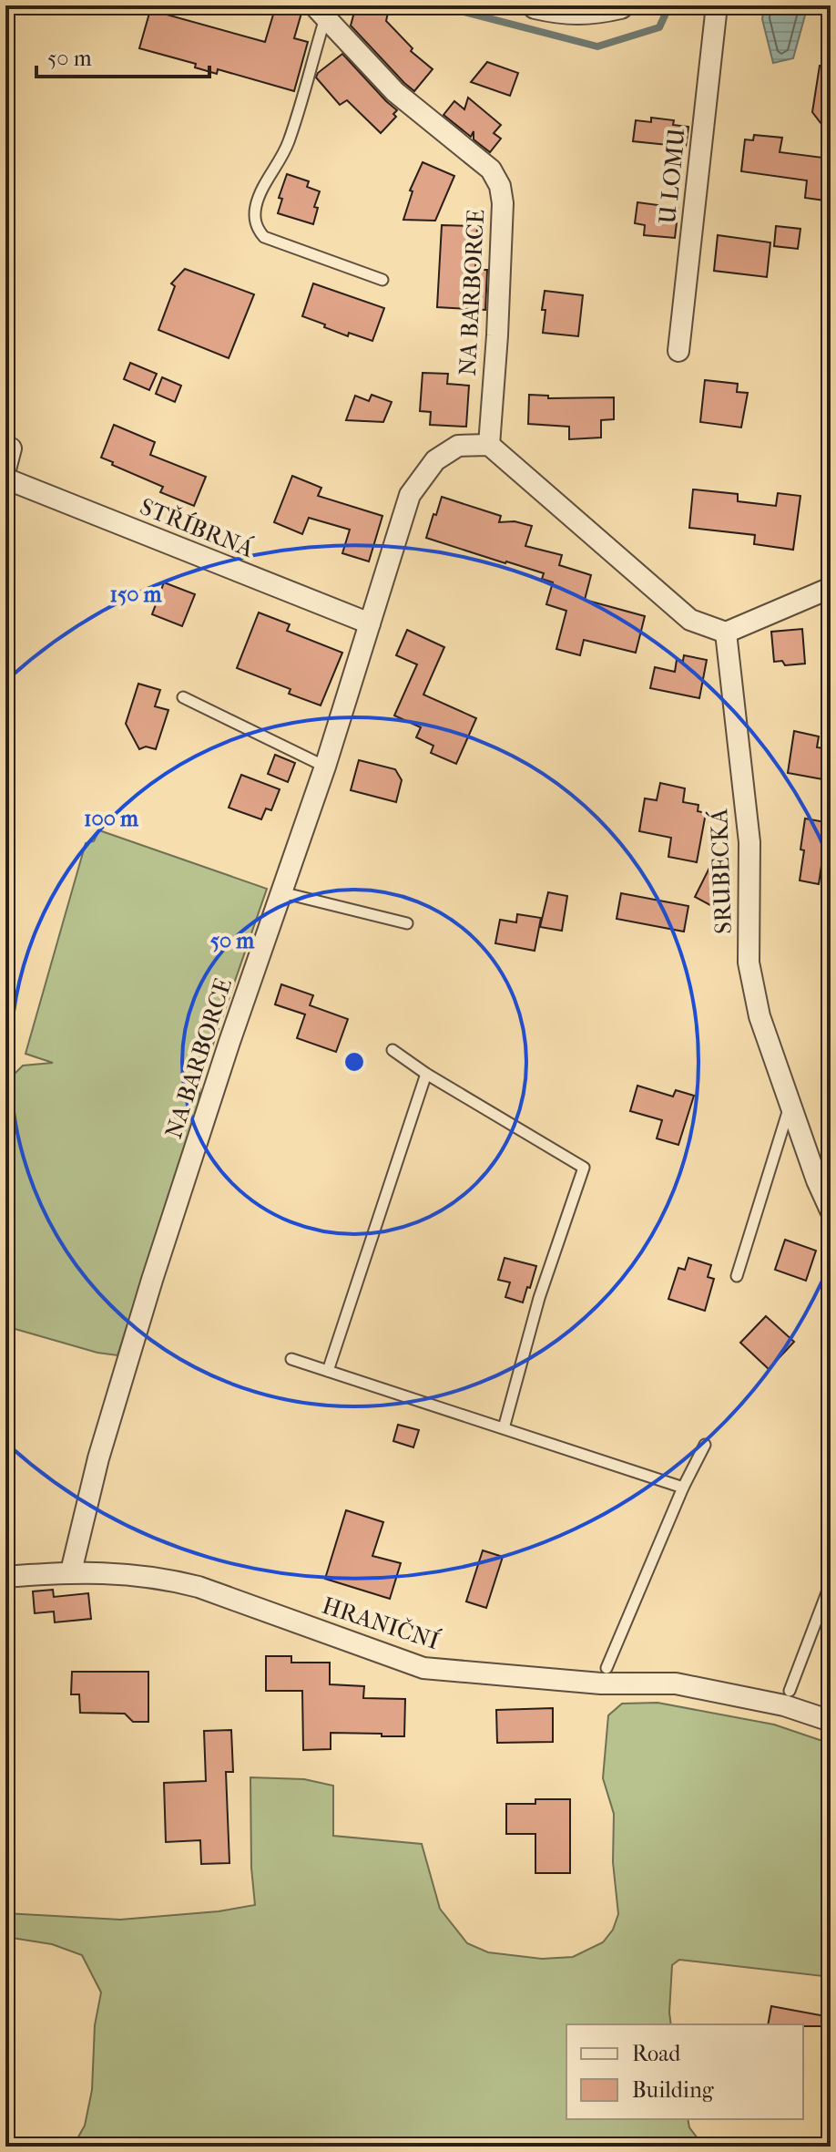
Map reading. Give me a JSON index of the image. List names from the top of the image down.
{
  "streets": {
    "street": [
      "U LOMU",
      "NA BARBORCE",
      "STŘÍBRNÁ",
      "SRUBECKÁ",
      "HRANIČNÍ"
    ]
  },
  "crossings": [
    ["NA BARBORCE", "STŘÍBRNÁ"],
    ["NA BARBORCE", "HRANIČNÍ"]
  ],
  "legend": ["Road", "Building"],
  "scale_bar": "50 m",
  "rings": ["150 m", "100 m", "50 m"]
}
